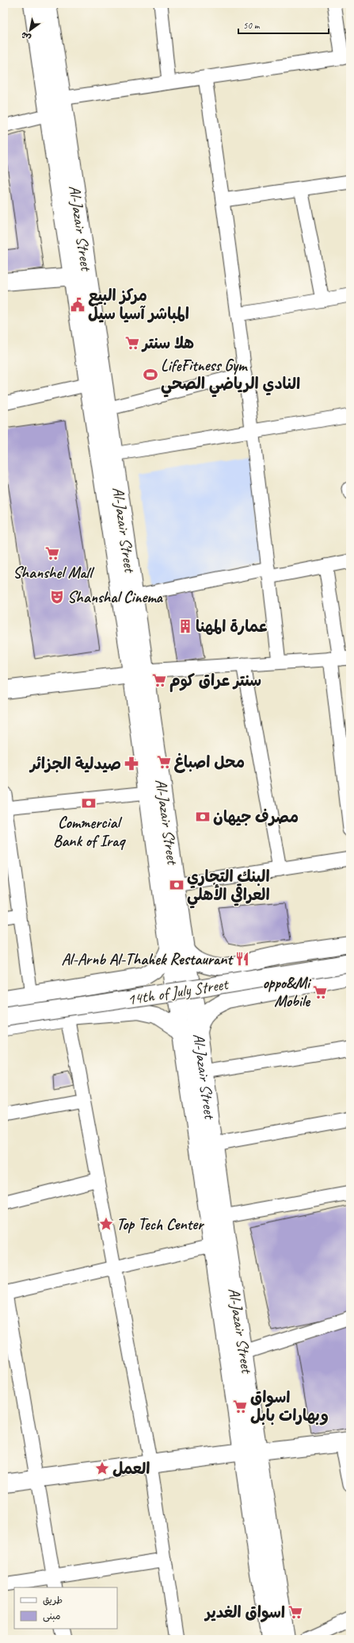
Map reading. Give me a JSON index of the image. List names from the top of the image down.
{
  "streets": {
    "main road": ["Al-Jazair Street", "14th of July Street"]
  },
  "places": {
    "public building": ["مركز البيع المباشر آسيا سيل"],
    "supermarket": [
      "هلا سنتر",
      "Shanshel Mall",
      "سنتر عراق كوم",
      "محل اصباغ",
      "oppo&Mi Mobile",
      "اسواق وبهارات بابل",
      "اسواق الغدير"
    ],
    "sports": ["LifeFitness Gym النادي الرياضي الصحي"],
    "theatre": ["Shanshal Cinema"],
    "building": ["عمارة المهنا"],
    "pharmacy": ["صيدلية الجزائر"],
    "bank": ["Commercial Bank of Iraq", "مصرف جيهان", "البنك التجاري العراقي الأهلي"],
    "restaurant": ["Al-Arnb Al-Thahek Restaurant"],
    "place": ["Top Tech Center", "العمل"]
  },
  "legend": ["طريق", "مبنى"],
  "scale_bar": "50 m",
  "north": "bottom left"
}
